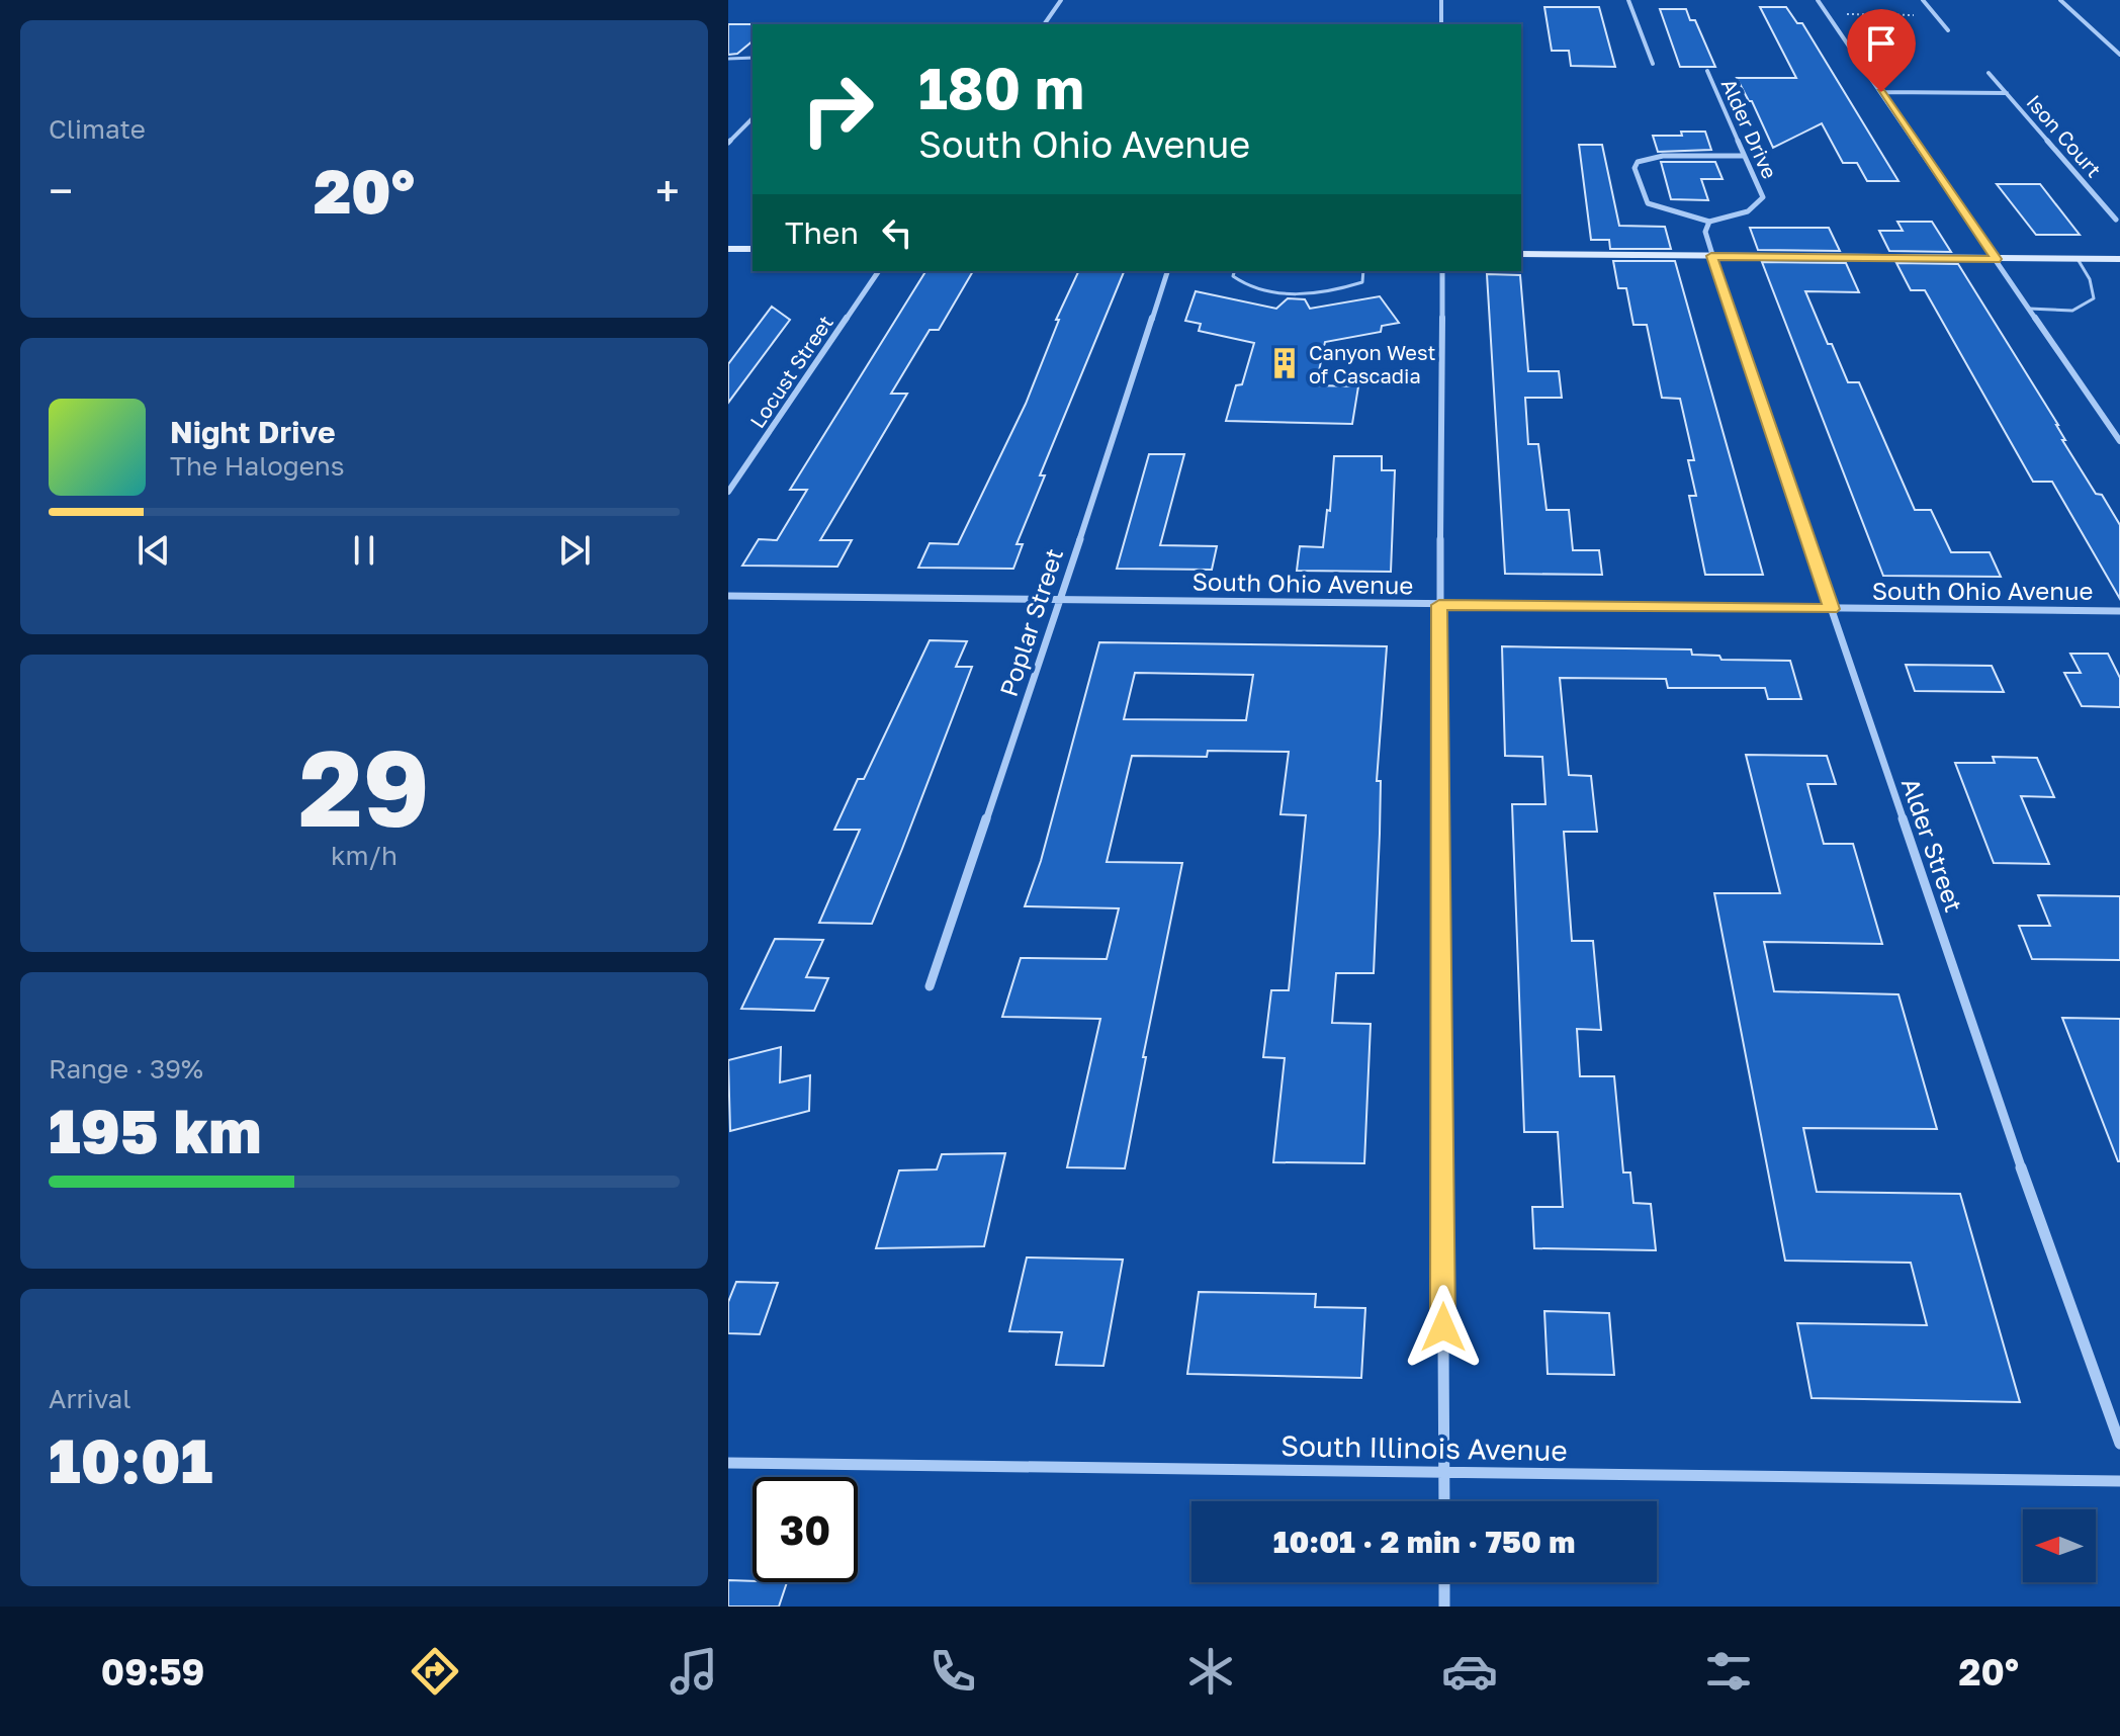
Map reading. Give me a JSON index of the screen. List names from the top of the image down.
{
  "streets": {
    "street": [
      "Alder Drive",
      "Ison Court",
      "Locust Street",
      "South Ohio Avenue",
      "Poplar Street",
      "Alder Street",
      "South Illinois Avenue"
    ]
  },
  "crossings": [
    ["South Ohio Avenue", "Poplar Street"],
    ["South Ohio Avenue", "Alder Street"]
  ],
  "places": {
    "building": ["Canyon West of Cascadia"]
  },
  "north": "left",
  "page": {
    "tile": [
      "Climate",
      ["29", "km/h"],
      ["Range · 39%", "195 km"],
      ["Arrival", "10:01"]
    ],
    "turn": ["180 m", "South Ohio Avenue"],
    "heat": ["−", "20°", "+"],
    "then": "Then",
    "song": ["Night Drive", "The Halogens"],
    "limit": "30",
    "trip": "10:01 · 2 min · 750 m",
    "tabs": ["09:59", "20°"]
  }
}
